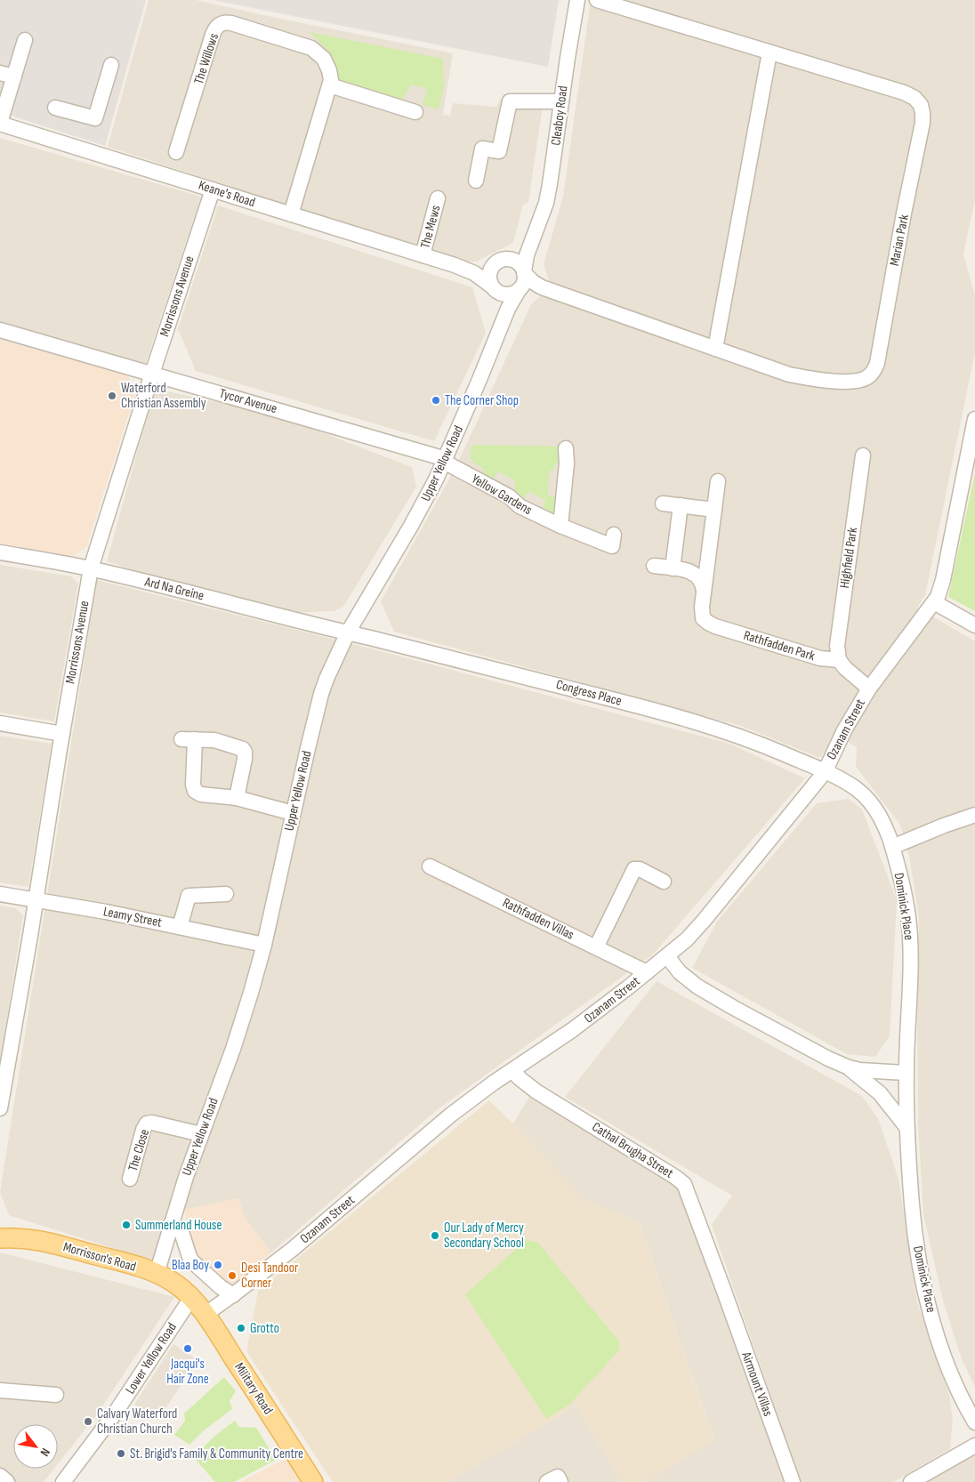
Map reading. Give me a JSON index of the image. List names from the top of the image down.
{
  "streets": {
    "main road": ["Morrisson's Road", "Military Road"],
    "street": [
      "The Willows",
      "Cleaboy Road",
      "Keane's Road",
      "The Mews",
      "Marian Park",
      "Morrissons Avenue",
      "Tycor Avenue",
      "Upper Yellow Road",
      "Yellow Gardens",
      "Highfield Park",
      "Ard Na Greine",
      "Rathfadden Park",
      "Congress Place",
      "Ozanam Street",
      "Dominick Place",
      "Leamy Street",
      "Rathfadden Villas",
      "The Close",
      "Cathal Brugha Street",
      "Lower Yellow Road",
      "Airmount Villas"
    ]
  },
  "crossings": [
    ["The Willows", "Keane's Road"],
    ["Cleaboy Road", "Keane's Road"],
    ["Cleaboy Road", "Marian Park"],
    ["Cleaboy Road", "Upper Yellow Road"],
    ["Keane's Road", "The Mews"],
    ["Keane's Road", "Marian Park"],
    ["Keane's Road", "Morrissons Avenue"],
    ["Keane's Road", "Upper Yellow Road"],
    ["Marian Park", "Upper Yellow Road"],
    ["Morrissons Avenue", "Tycor Avenue"],
    ["Morrissons Avenue", "Ard Na Greine"],
    ["Morrissons Avenue", "Leamy Street"],
    ["Tycor Avenue", "Upper Yellow Road"],
    ["Tycor Avenue", "Yellow Gardens"],
    ["Upper Yellow Road", "Yellow Gardens"],
    ["Upper Yellow Road", "Ard Na Greine"],
    ["Upper Yellow Road", "Congress Place"],
    ["Upper Yellow Road", "Leamy Street"],
    ["Upper Yellow Road", "The Close"],
    ["Upper Yellow Road", "Morrisson's Road"],
    ["Highfield Park", "Rathfadden Park"],
    ["Ard Na Greine", "Congress Place"],
    ["Congress Place", "Ozanam Street"],
    ["Congress Place", "Dominick Place"],
    ["Ozanam Street", "Dominick Place"],
    ["Ozanam Street", "Rathfadden Villas"],
    ["Ozanam Street", "Cathal Brugha Street"],
    ["Ozanam Street", "Military Road"],
    ["Cathal Brugha Street", "Airmount Villas"],
    ["Morrisson's Road", "Lower Yellow Road"],
    ["Morrisson's Road", "Military Road"],
    ["Lower Yellow Road", "Military Road"]
  ],
  "places": [
    "Waterford Christian Assembly",
    "The Corner Shop",
    "Summerland House",
    "Our Lady of Mercy Secondary School",
    "Blaa Boy",
    "Desi Tandoor Corner",
    "Grotto",
    "Jacqui's Hair Zone",
    "Calvary Waterford Christian Church",
    "St. Brigid's Family & Community Centre"
  ],
  "north": "bottom right"
}
